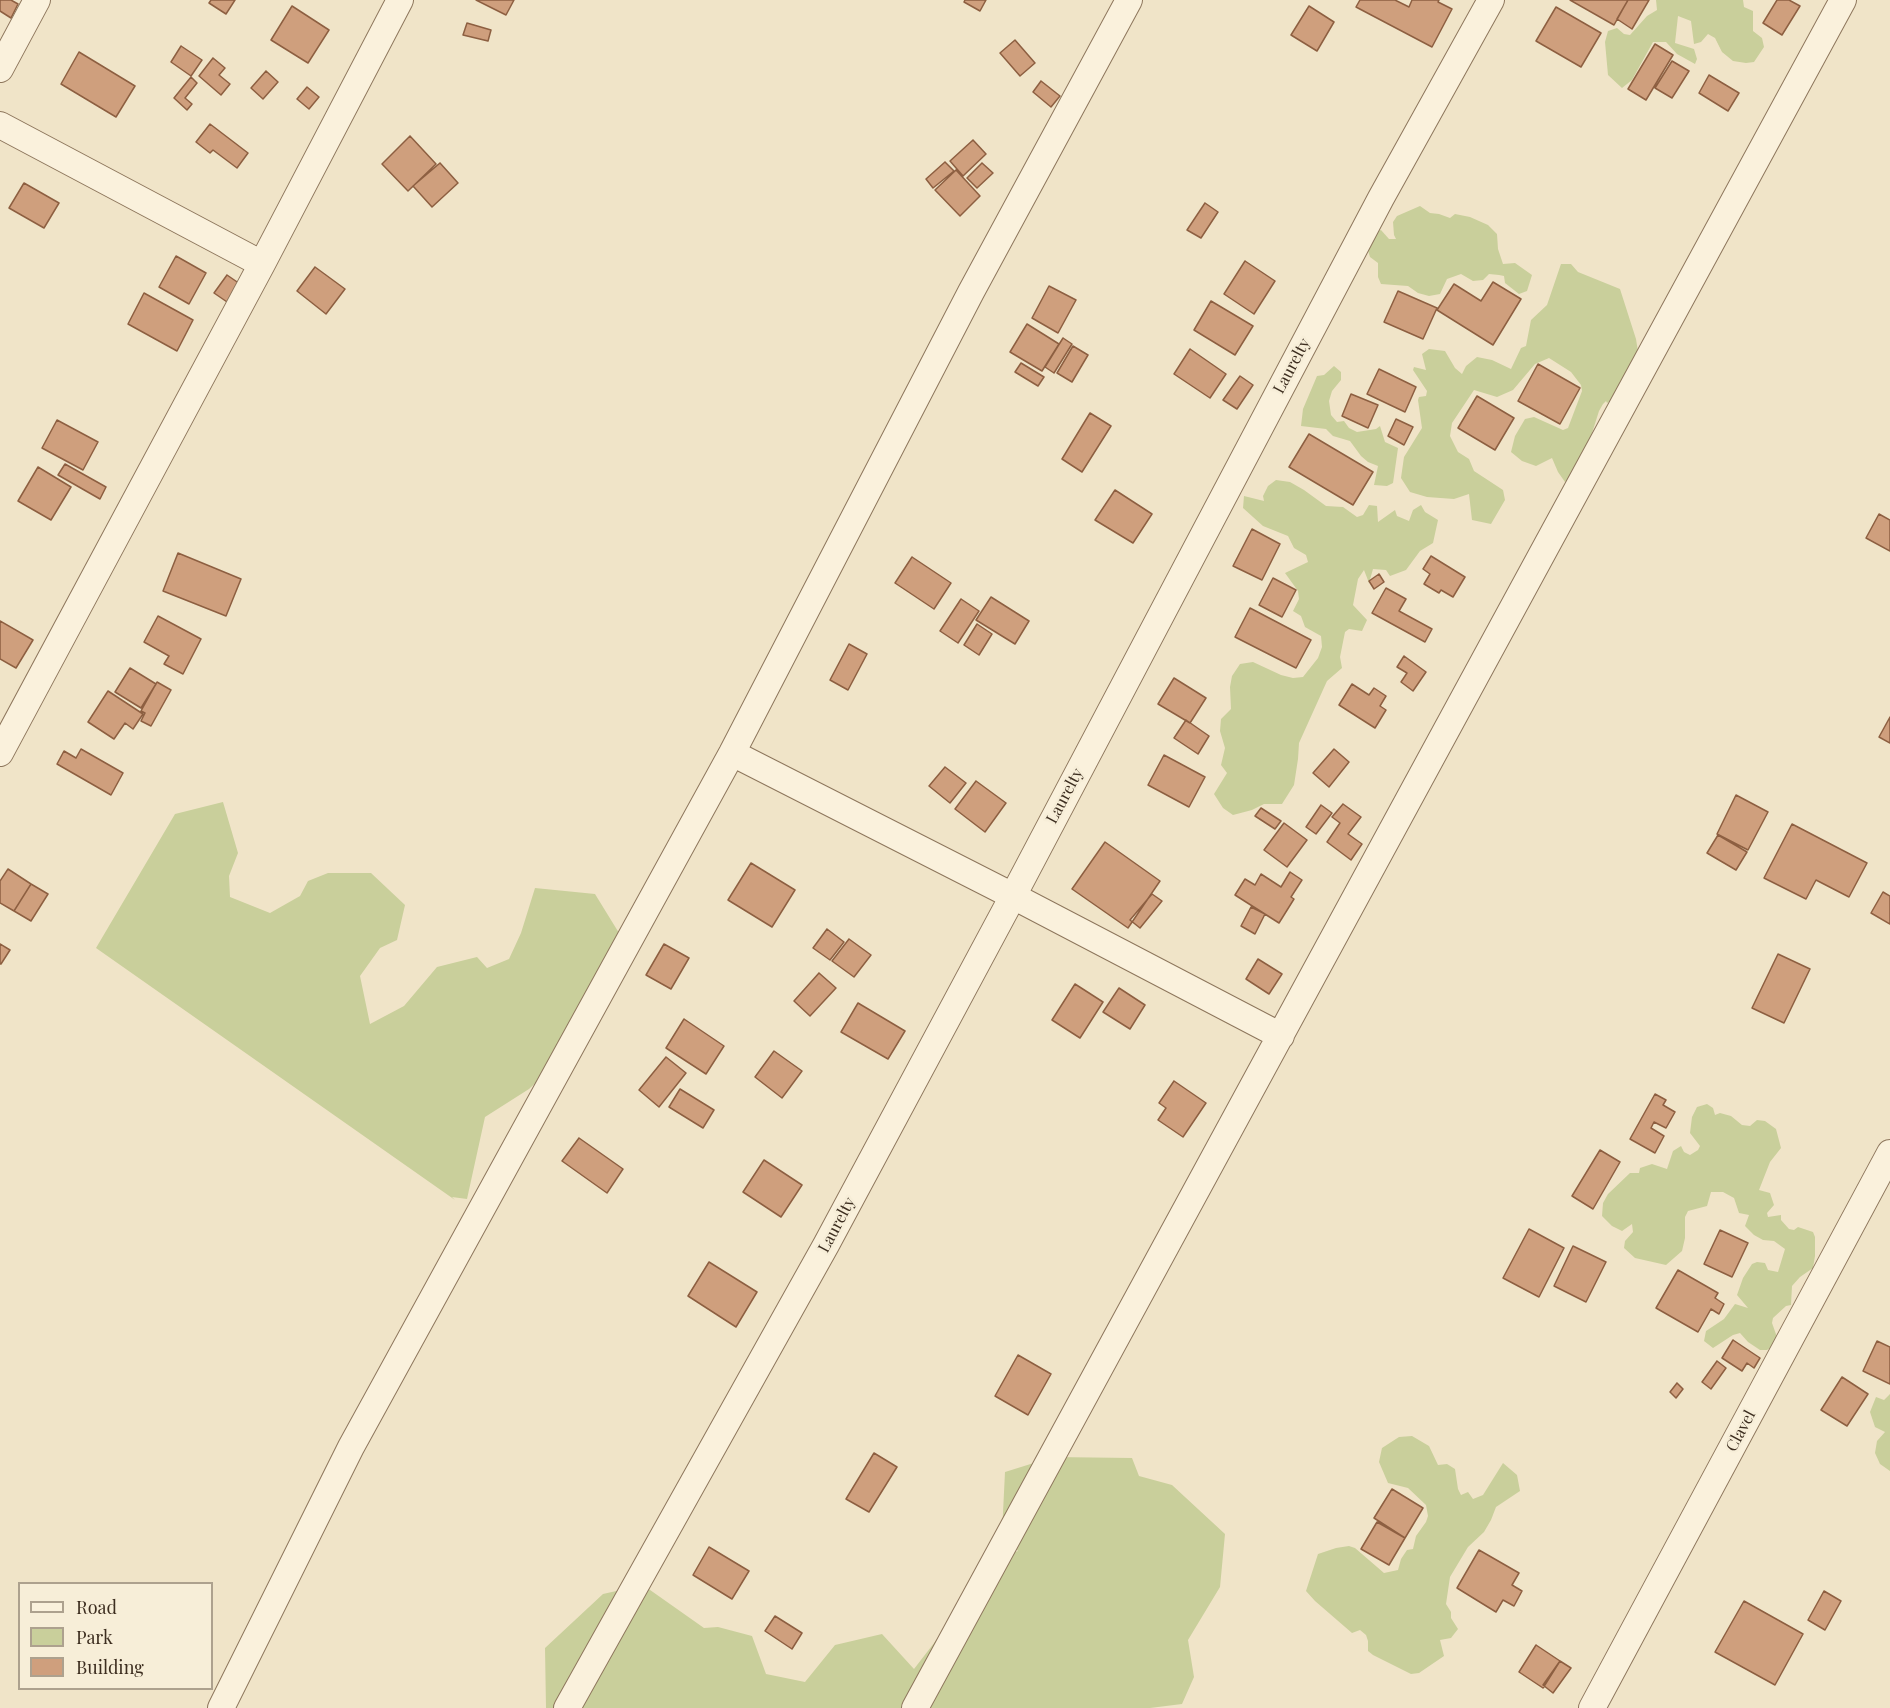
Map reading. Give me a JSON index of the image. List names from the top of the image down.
{
  "streets": {
    "street": ["Laurelty", "Clavel"]
  },
  "legend": ["Road", "Park", "Building"]
}
